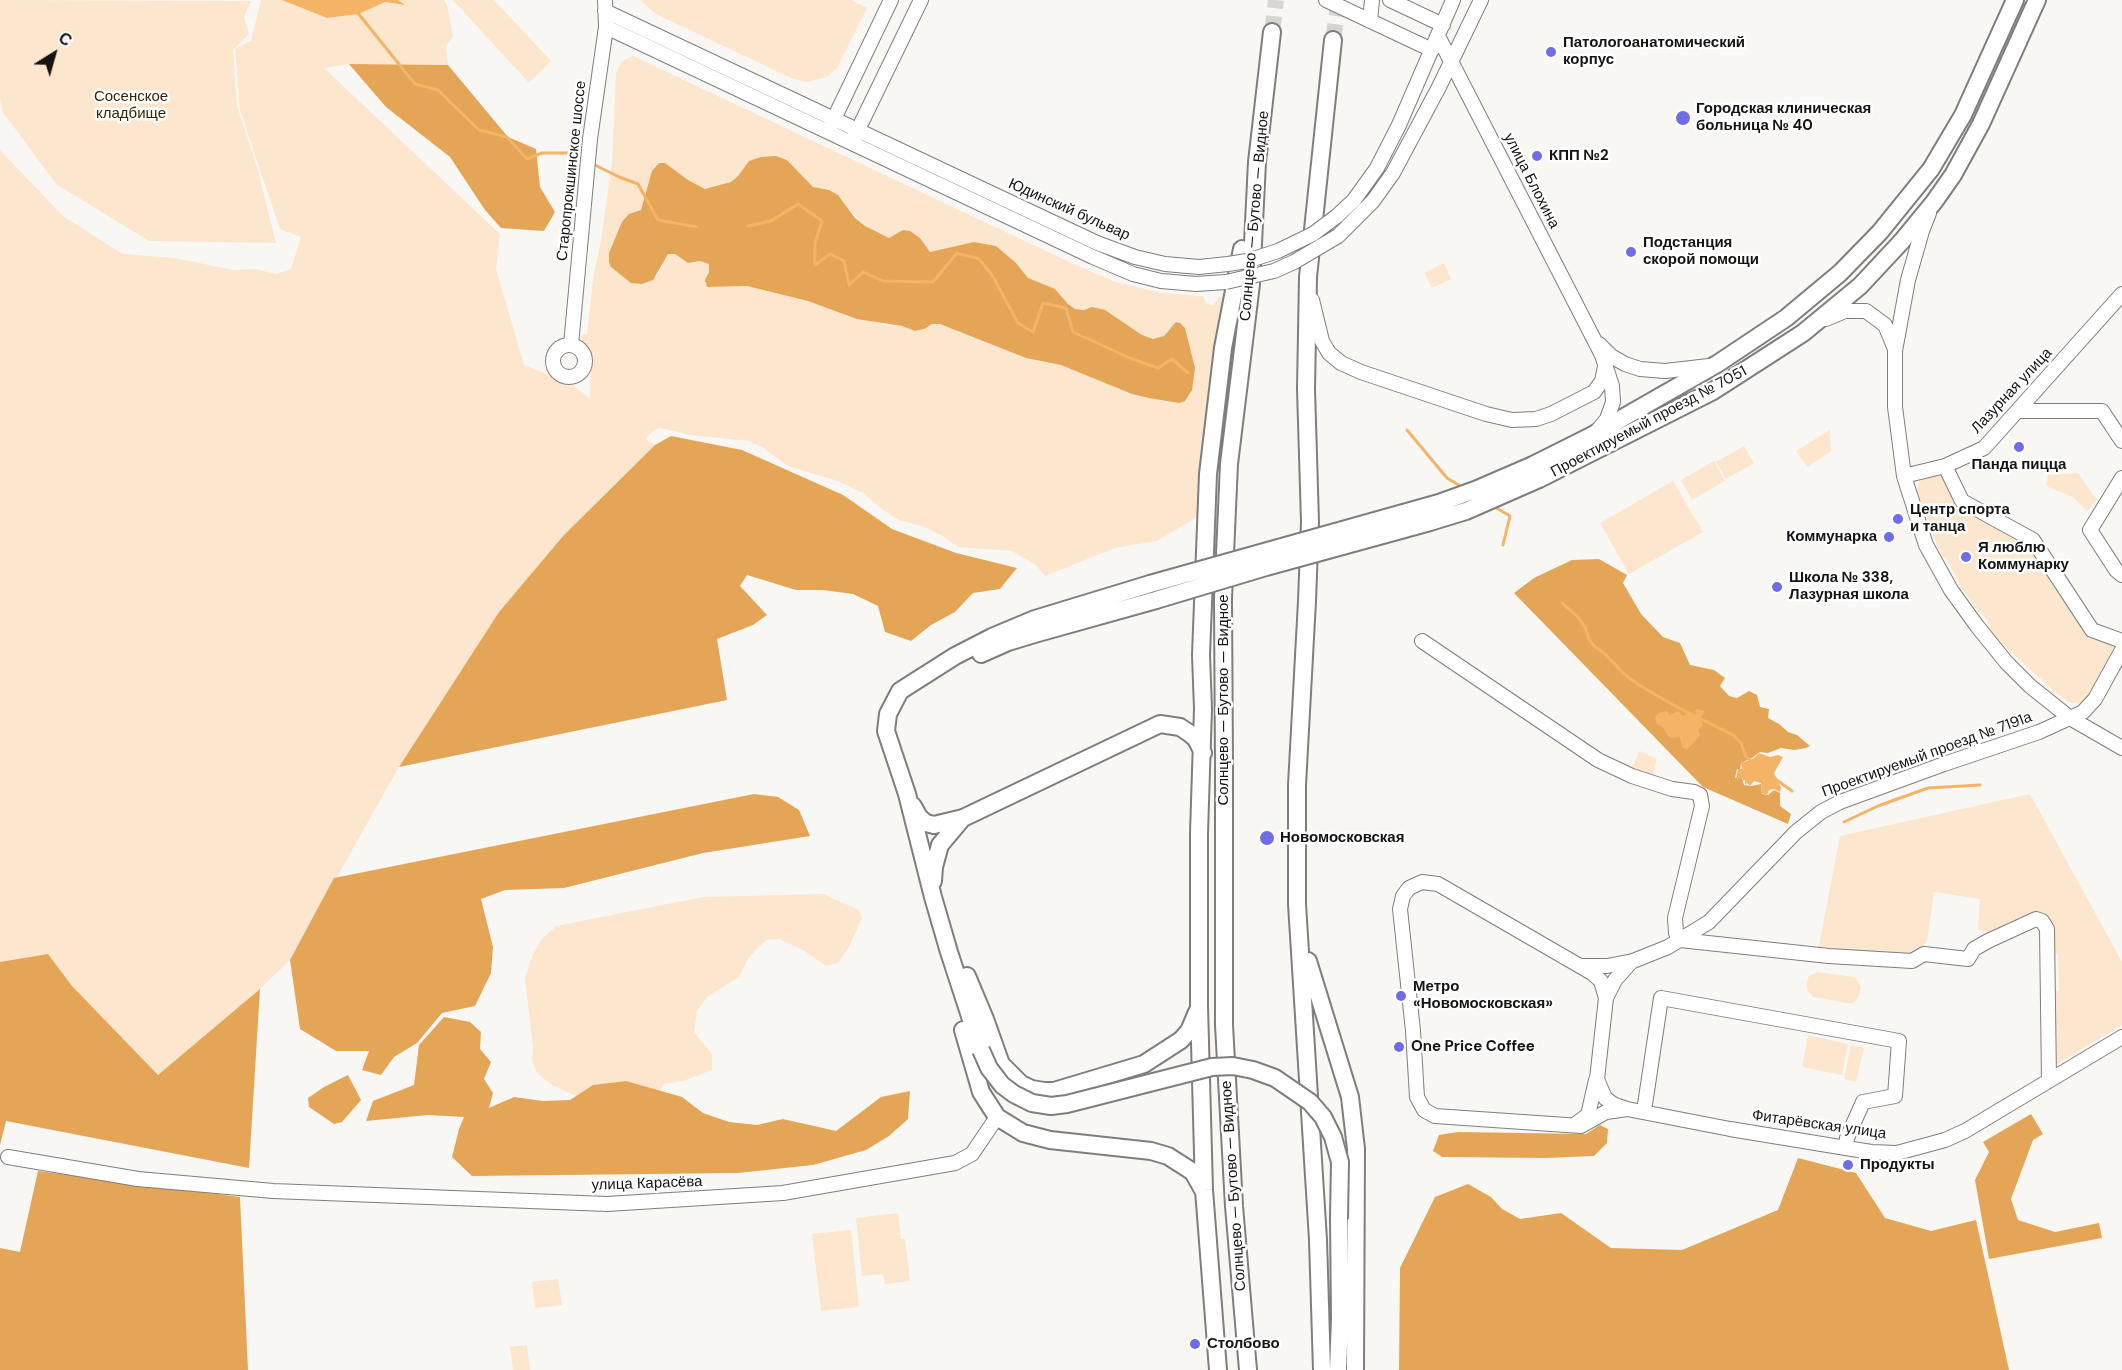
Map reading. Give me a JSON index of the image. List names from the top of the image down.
{
  "streets": {
    "main road": ["Солнцево — Бутово — Видное", "Проектируемый проезд № 7051"],
    "street": [
      "Старопрокшинское шоссе",
      "улица Блохина",
      "Юдинский бульвар",
      "Лазурная улица",
      "Проектируемый проезд № 7191а",
      "Фитарёвская улица",
      "улица Карасёва"
    ]
  },
  "crossings": [
    ["Старопрокшинское шоссе", "Юдинский бульвар"],
    ["улица Блохина", "Юдинский бульвар"],
    ["улица Блохина", "Проектируемый проезд № 7051"]
  ],
  "parks": ["Сосенское кладбище"],
  "places": [
    "Патологоанатомический корпус",
    "Городская клиническая больница № 40",
    "КПП №2",
    "Подстанция скорой помощи",
    "Панда пицца",
    "Центр спорта и танца",
    "Коммунарка",
    "Я люблю Коммунарку",
    "Школа № 338, Лазурная школа",
    "Новомосковская",
    "Метро «Новомосковская»",
    "One Price Coffee",
    "Продукты",
    "Столбово"
  ],
  "north": "top right"
}
